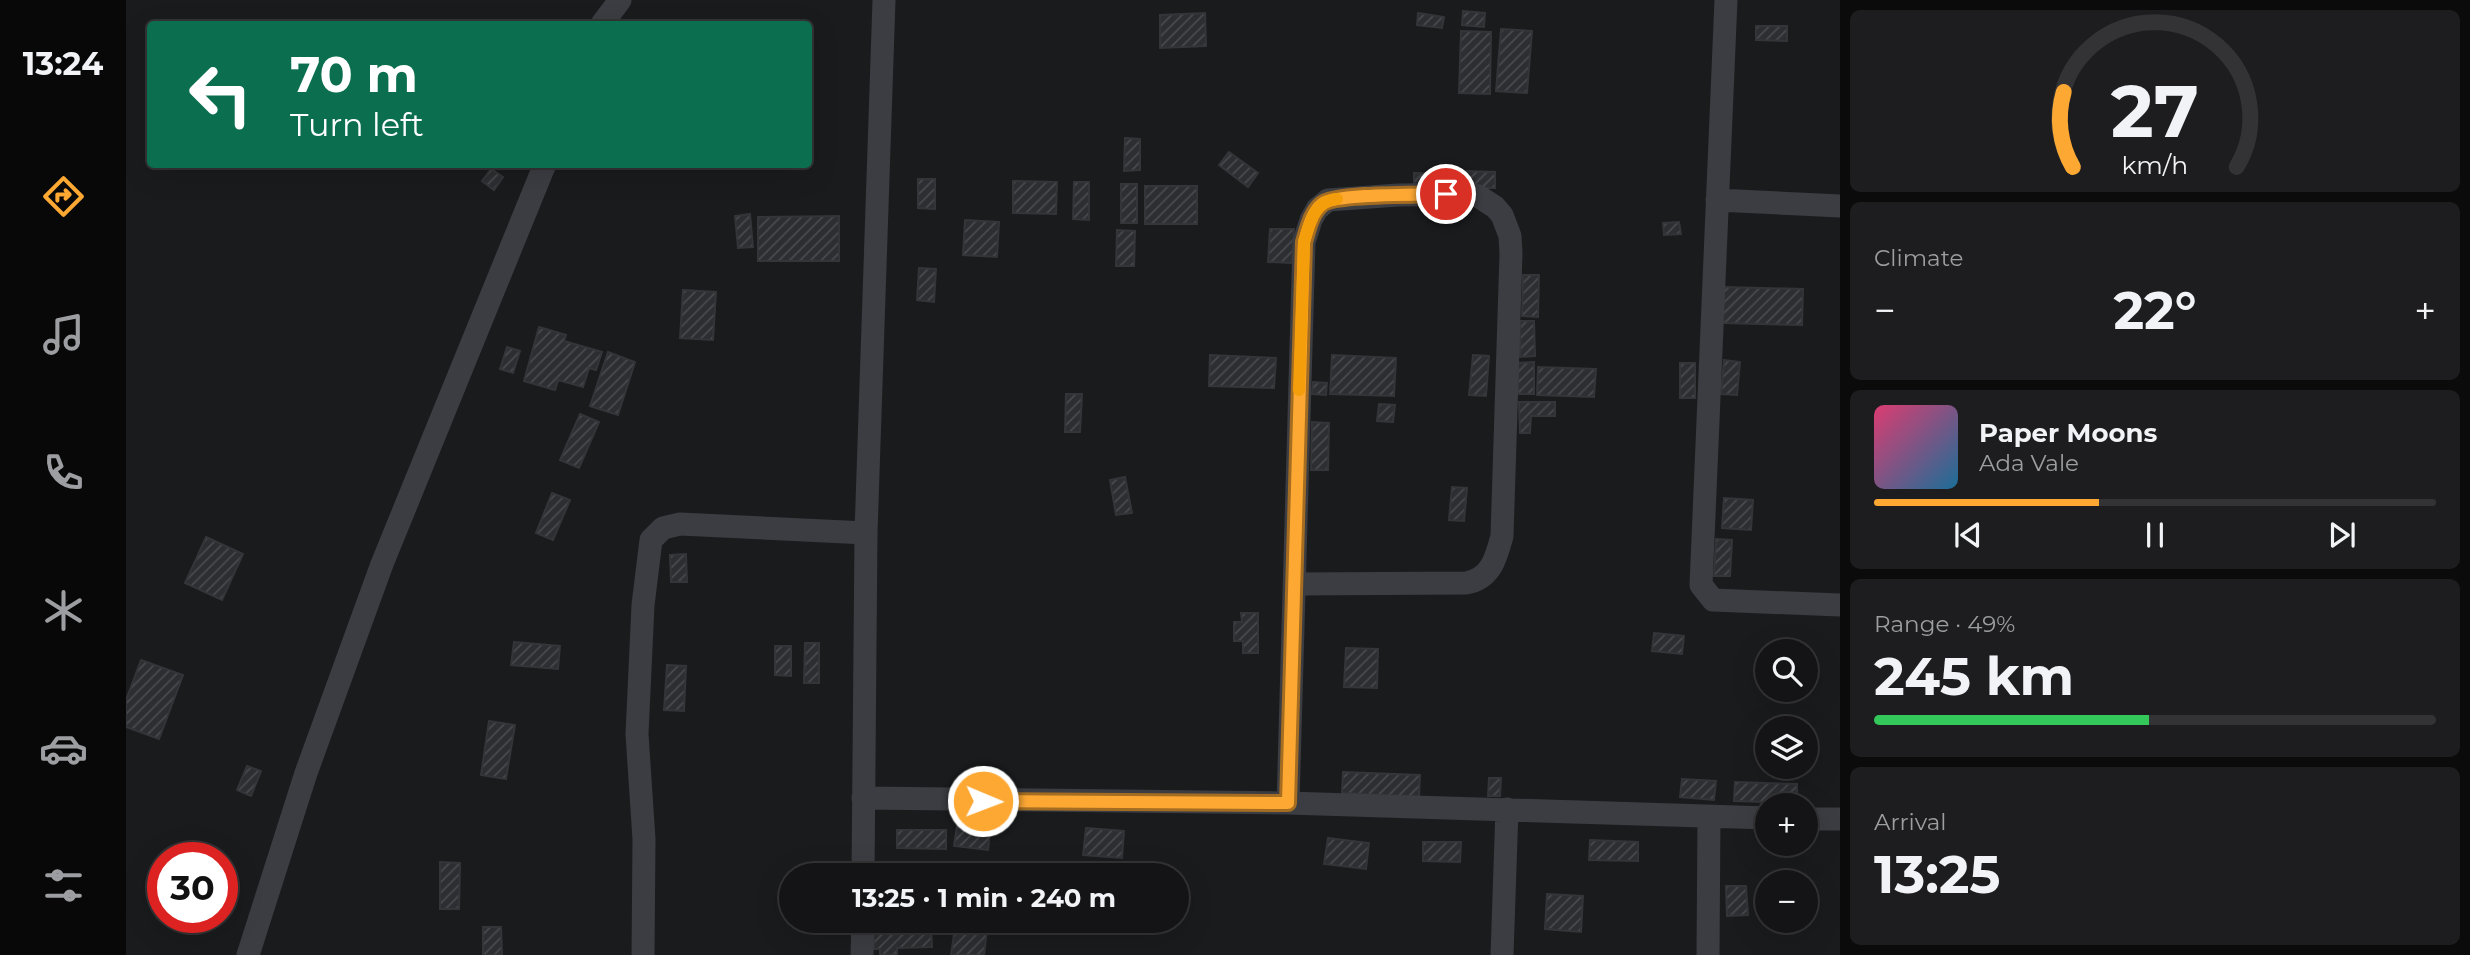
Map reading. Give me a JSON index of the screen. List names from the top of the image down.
{
  "page": {
    "tabs": "13:24",
    "turn": ["70 m", "Turn left"],
    "tile": [
      "Climate",
      ["Range · 49%", "245 km"],
      ["Arrival", "13:25"]
    ],
    "heat": ["−", "22°", "+"],
    "song": ["Paper Moons", "Ada Vale"],
    "map_buttons": ["+", "−"],
    "limit": "30",
    "trip": "13:25 · 1 min · 240 m",
    "gauge": ["27", "km/h"]
  }
}
